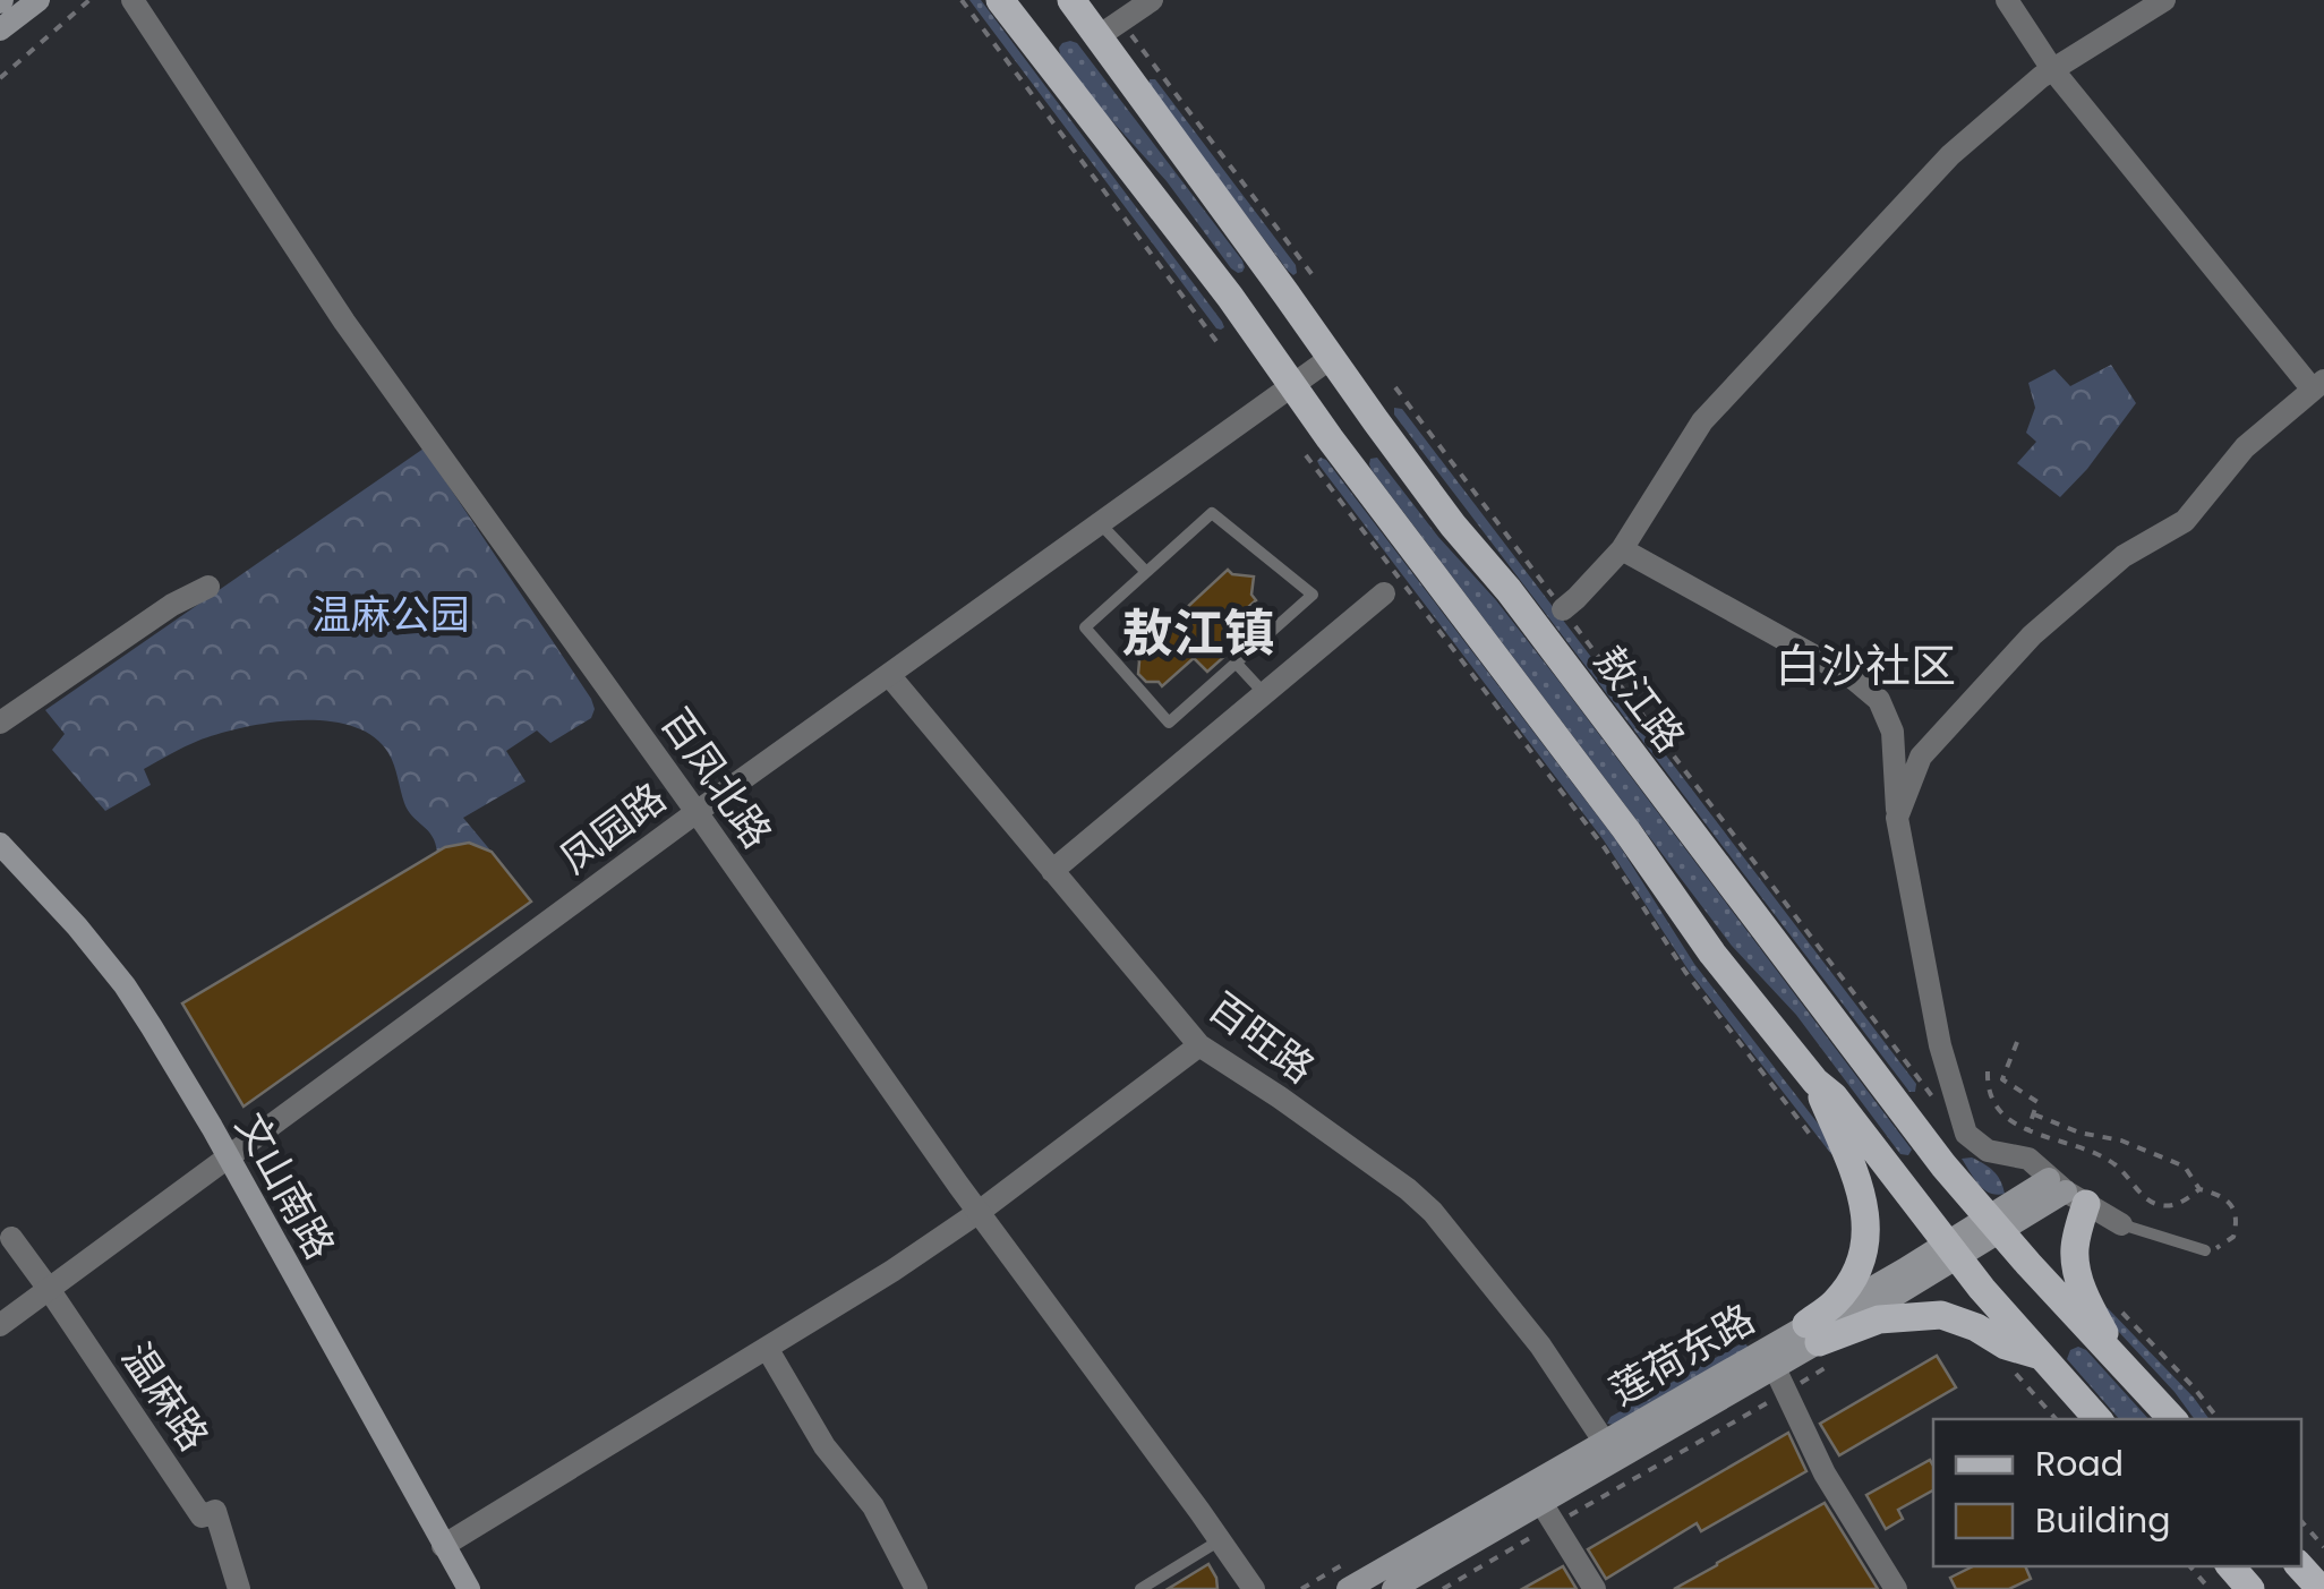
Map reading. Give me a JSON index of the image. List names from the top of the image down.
{
  "streets": {
    "main road": ["敖江路", "文山南路", "莲荷东路"],
    "street": [
      "百凤北路",
      "凤园路",
      "百旺路",
      "温麻路"
    ]
  },
  "crossings": [
    ["敖江路", "凤园路"],
    ["敖江路", "莲荷东路"],
    ["百凤北路", "凤园路"],
    ["凤园路", "百旺路"],
    ["凤园路", "文山南路"],
    ["凤园路", "温麻路"],
    ["百旺路", "莲荷东路"]
  ],
  "districts": ["敖江镇", "白沙社区"],
  "parks": ["温麻公园"],
  "legend": ["Road", "Building"]
}
